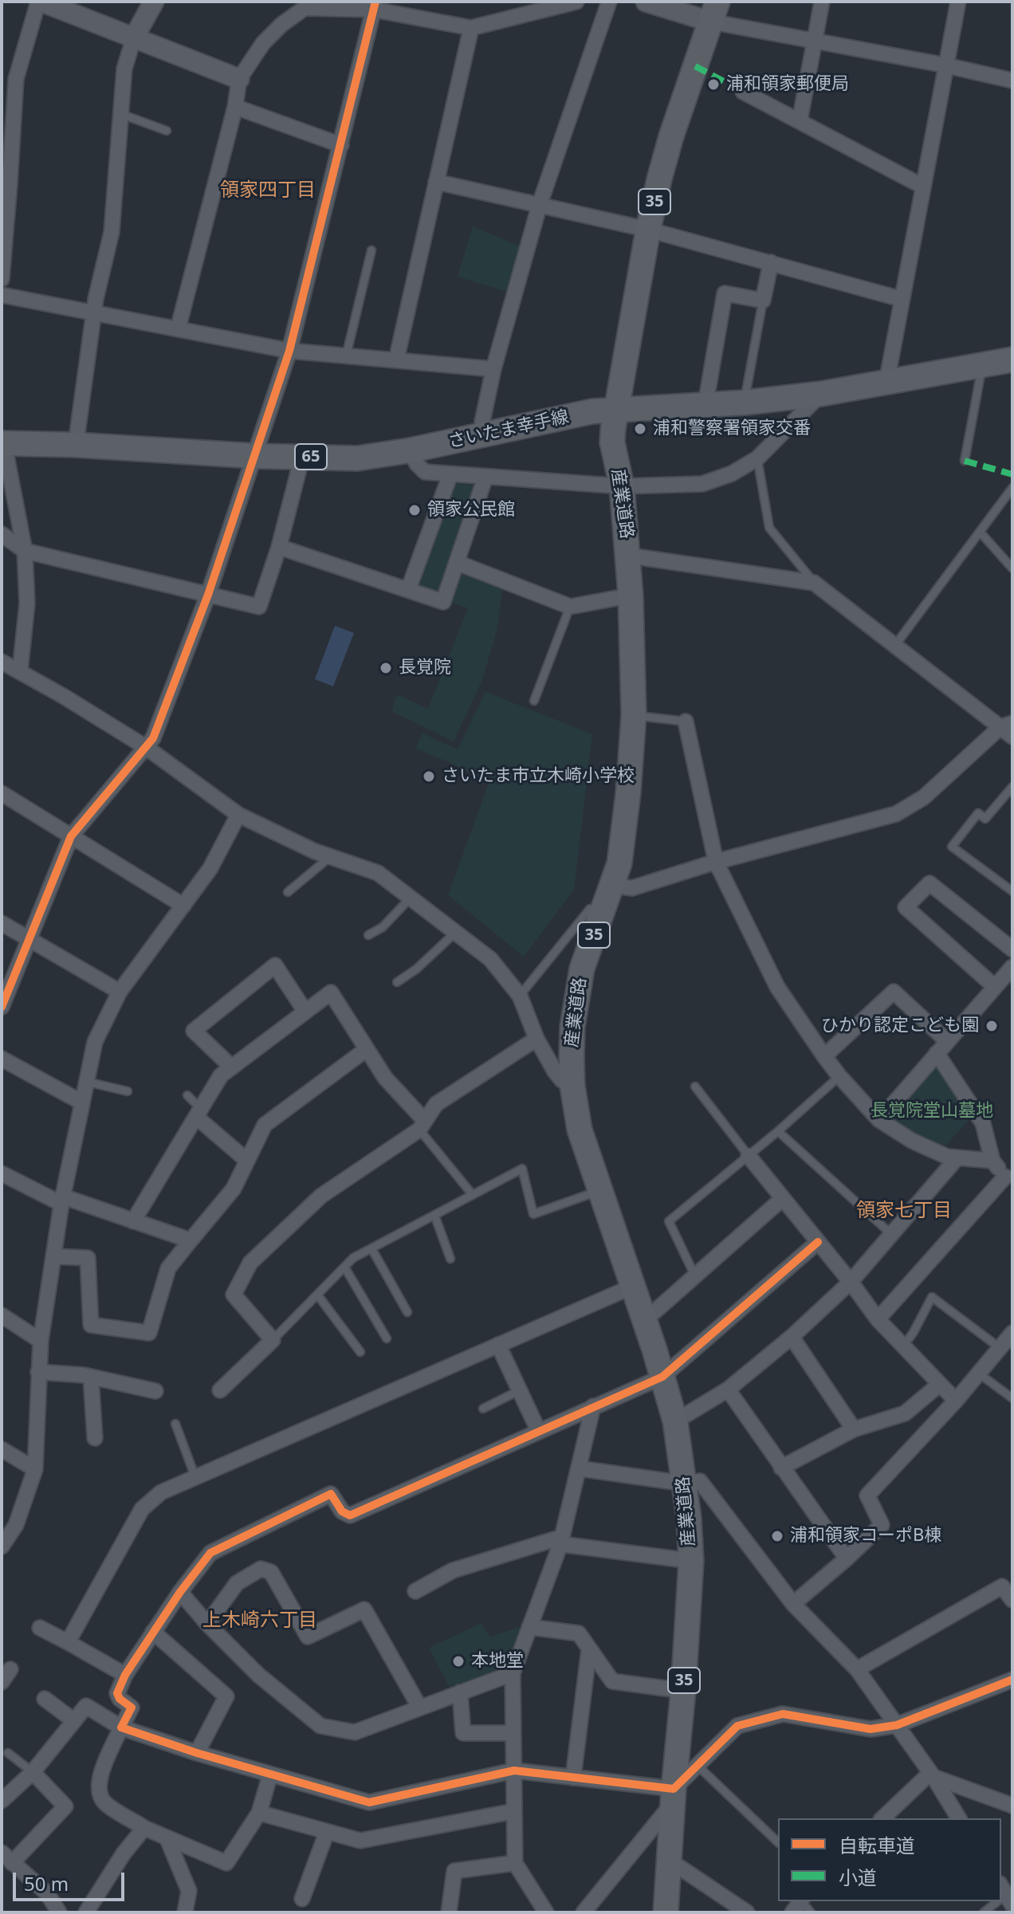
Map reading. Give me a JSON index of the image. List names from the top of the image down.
{
  "streets": {
    "main road": [
      "35",
      "さいたま幸手線",
      "65",
      "産業道路"
    ]
  },
  "crossings": [
    ["さいたま幸手線", "産業道路"]
  ],
  "districts": ["領家四丁目", "領家七丁目", "上木崎六丁目"],
  "parks": ["長覚院堂山墓地"],
  "places": [
    "浦和領家郵便局",
    "浦和警察署領家交番",
    "領家公民館",
    "長覚院",
    "さいたま市立木崎小学校",
    "ひかり認定こども園",
    "浦和領家コーポB棟",
    "本地堂"
  ],
  "legend": ["自転車道", "小道"],
  "scale_bar": "50 m"
}
